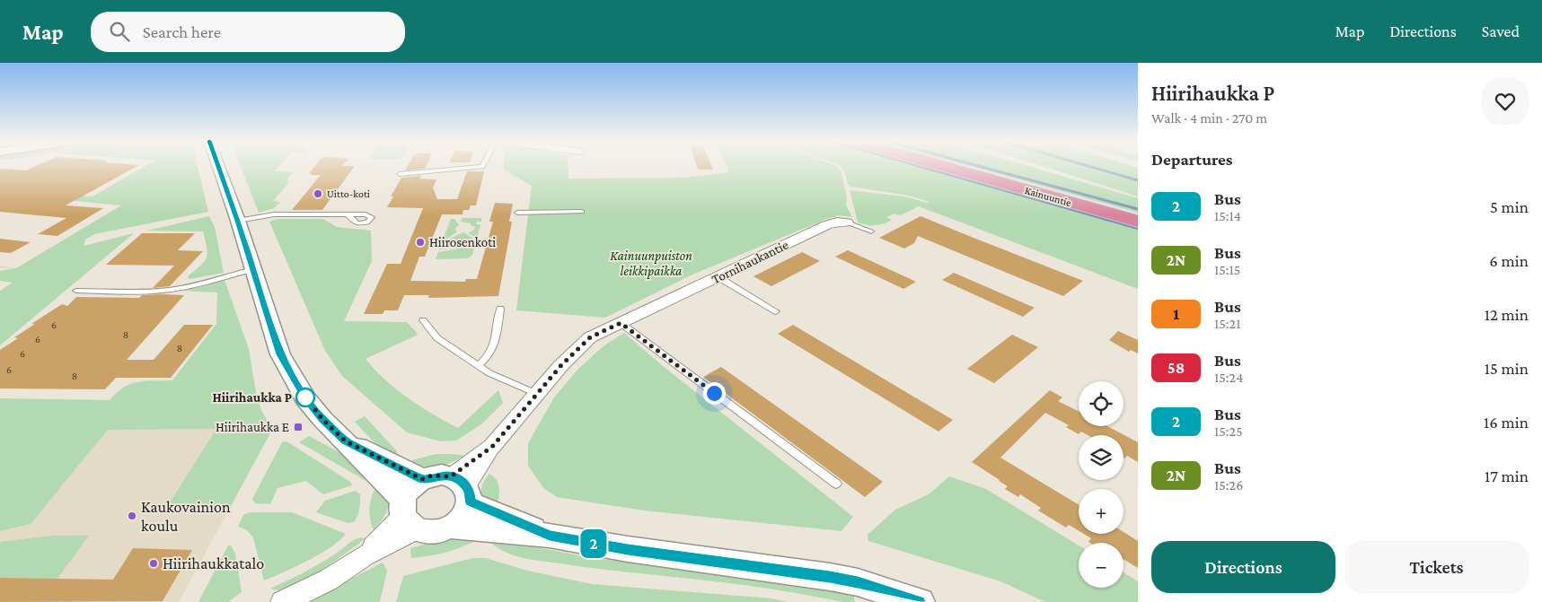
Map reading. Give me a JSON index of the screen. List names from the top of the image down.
{
  "streets": {
    "highway": ["Kainuuntie"],
    "street": ["Tornihaukantie"]
  },
  "parks": ["Kainuunpuiston leikkipaikka"],
  "places": {
    "other": [
      "Uitto-koti",
      "Hiirosenkoti",
      "Hiirihaukka P",
      "Kaukovainion koulu",
      "Hiirihaukkatalo"
    ],
    "transit": ["Hiirihaukka E"]
  },
  "lines": ["bus line 2"],
  "house_numbers": [
    "6",
    "8",
    "6",
    "8",
    "6",
    "6",
    "8"
  ],
  "page": {
    "header": "Map",
    "search": "Search here",
    "nav": ["Map", "Directions", "Saved"],
    "on_map": "2",
    "heading": [
      ["Hiirihaukka P", "Walk · 4 min · 270 m"],
      "Departures"
    ],
    "list": [
      {
        "mark": "2",
        "name": "Bus",
        "note": "15:14",
        "value": "5 min"
      },
      {
        "mark": "2N",
        "name": "Bus",
        "note": "15:15",
        "value": "6 min"
      },
      {
        "mark": "1",
        "name": "Bus",
        "note": "15:21",
        "value": "12 min"
      },
      {
        "mark": "58",
        "name": "Bus",
        "note": "15:24",
        "value": "15 min"
      },
      {
        "mark": "2",
        "name": "Bus",
        "note": "15:25",
        "value": "16 min"
      },
      {
        "mark": "2N",
        "name": "Bus",
        "note": "15:26",
        "value": "17 min"
      }
    ],
    "map_buttons": ["+", "−"],
    "buttons": ["Directions", "Tickets"]
  }
}
